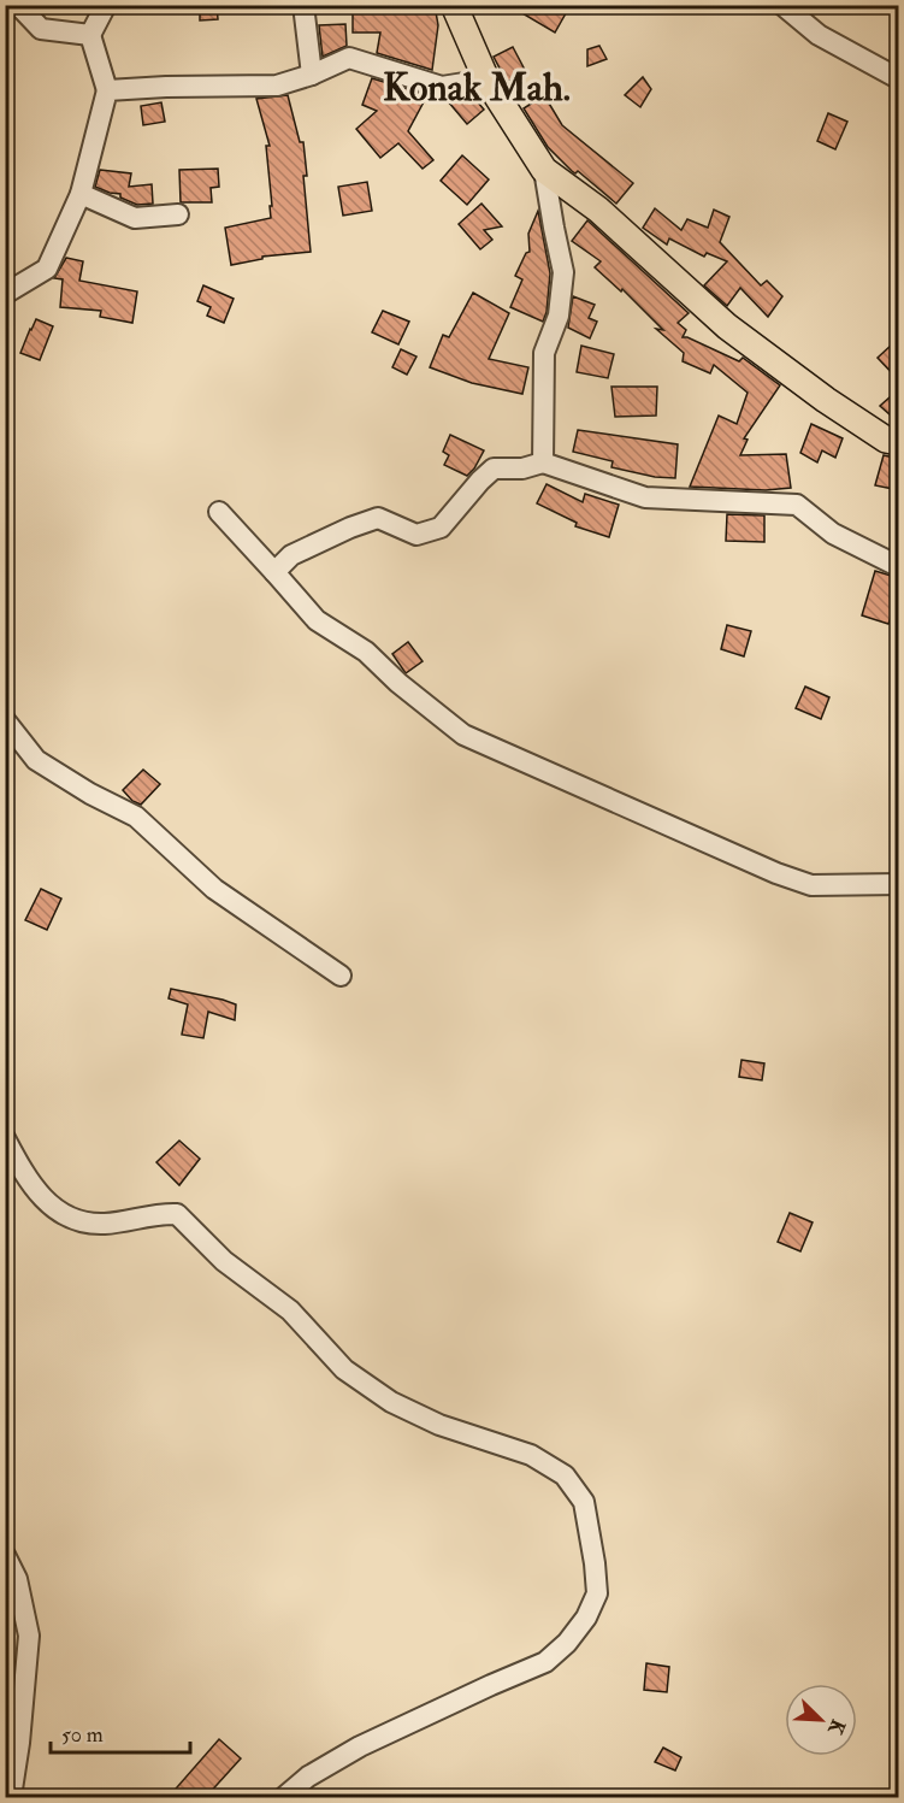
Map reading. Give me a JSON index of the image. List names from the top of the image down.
{
  "districts": ["Konak Mah."],
  "scale_bar": "50 m",
  "north": "bottom right"
}
